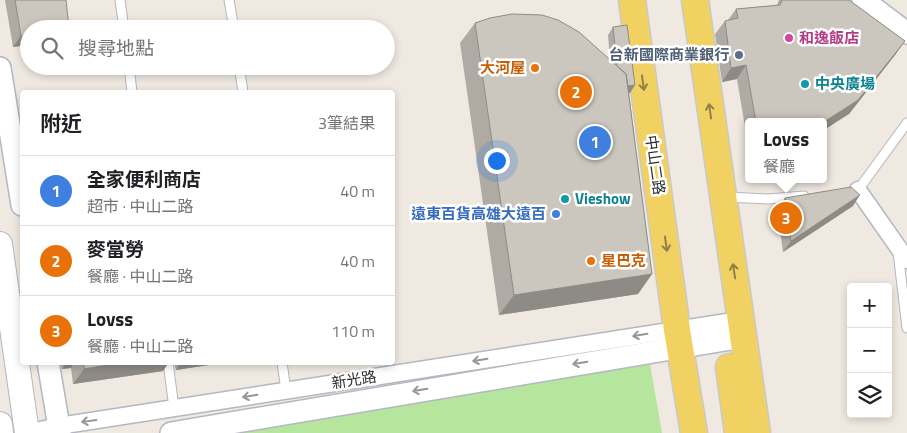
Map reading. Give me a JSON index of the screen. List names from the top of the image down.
{
  "streets": {
    "main road": ["中山二路"],
    "street": ["新光路"]
  },
  "crossings": [
    ["中山二路", "新光路"]
  ],
  "one_way": ["新光路"],
  "places": [
    "和逸飯店",
    "台新國際商業銀行",
    "大河屋",
    "中央廣場",
    "Vieshow",
    "遠東百貨高雄大遠百",
    "星巴克"
  ],
  "page": {
    "search": "搜尋地點",
    "pins": ["2", "1", "3"],
    "heading": ["附近", "3筆結果"],
    "popup": ["Lovss", "餐廳"],
    "list": [
      {
        "mark": "1",
        "name": "全家便利商店",
        "note": "超市 · 中山二路",
        "value": "40 m"
      },
      {
        "mark": "2",
        "name": "麥當勞",
        "note": "餐廳 · 中山二路",
        "value": "40 m"
      },
      {
        "mark": "3",
        "name": "Lovss",
        "note": "餐廳 · 中山二路",
        "value": "110 m"
      }
    ],
    "map_buttons": ["+", "−"]
  }
}
